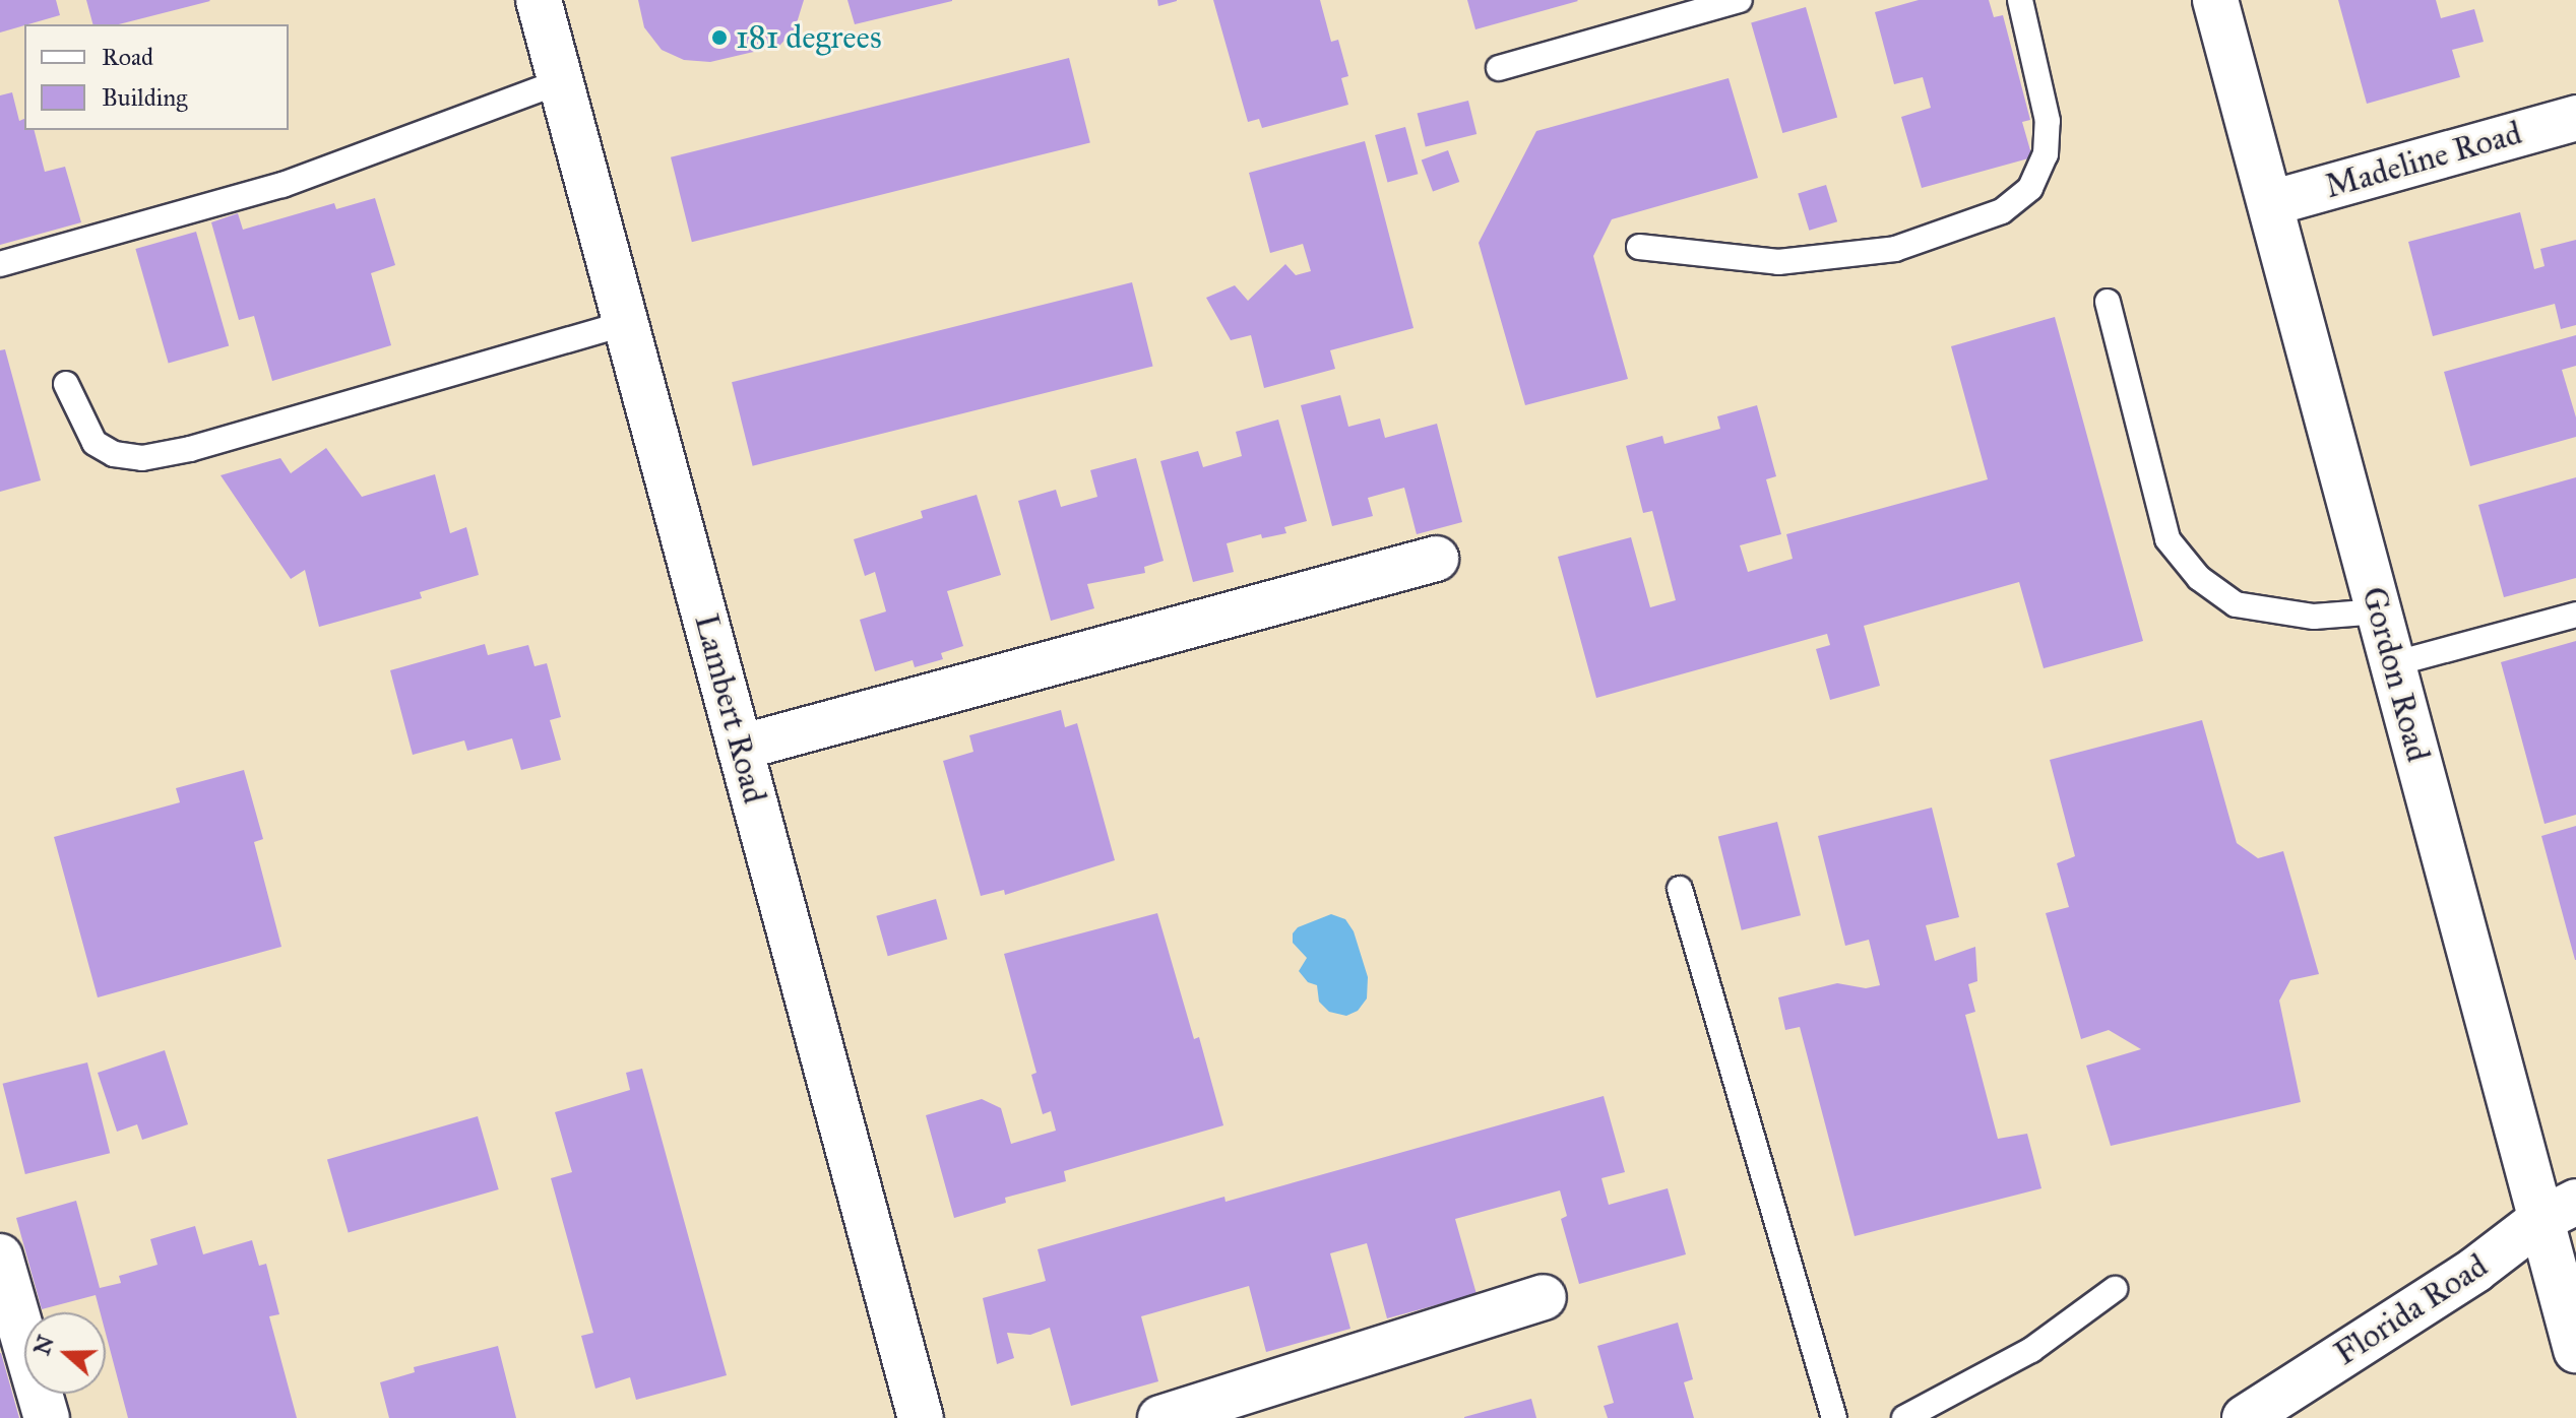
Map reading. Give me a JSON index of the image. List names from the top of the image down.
{
  "streets": {
    "street": [
      "Madeline Road",
      "Gordon Road",
      "Lambert Road",
      "Florida Road"
    ]
  },
  "crossings": [
    ["Madeline Road", "Gordon Road"],
    ["Gordon Road", "Florida Road"]
  ],
  "places": ["181 degrees"],
  "legend": ["Road", "Building"],
  "north": "left"
}
